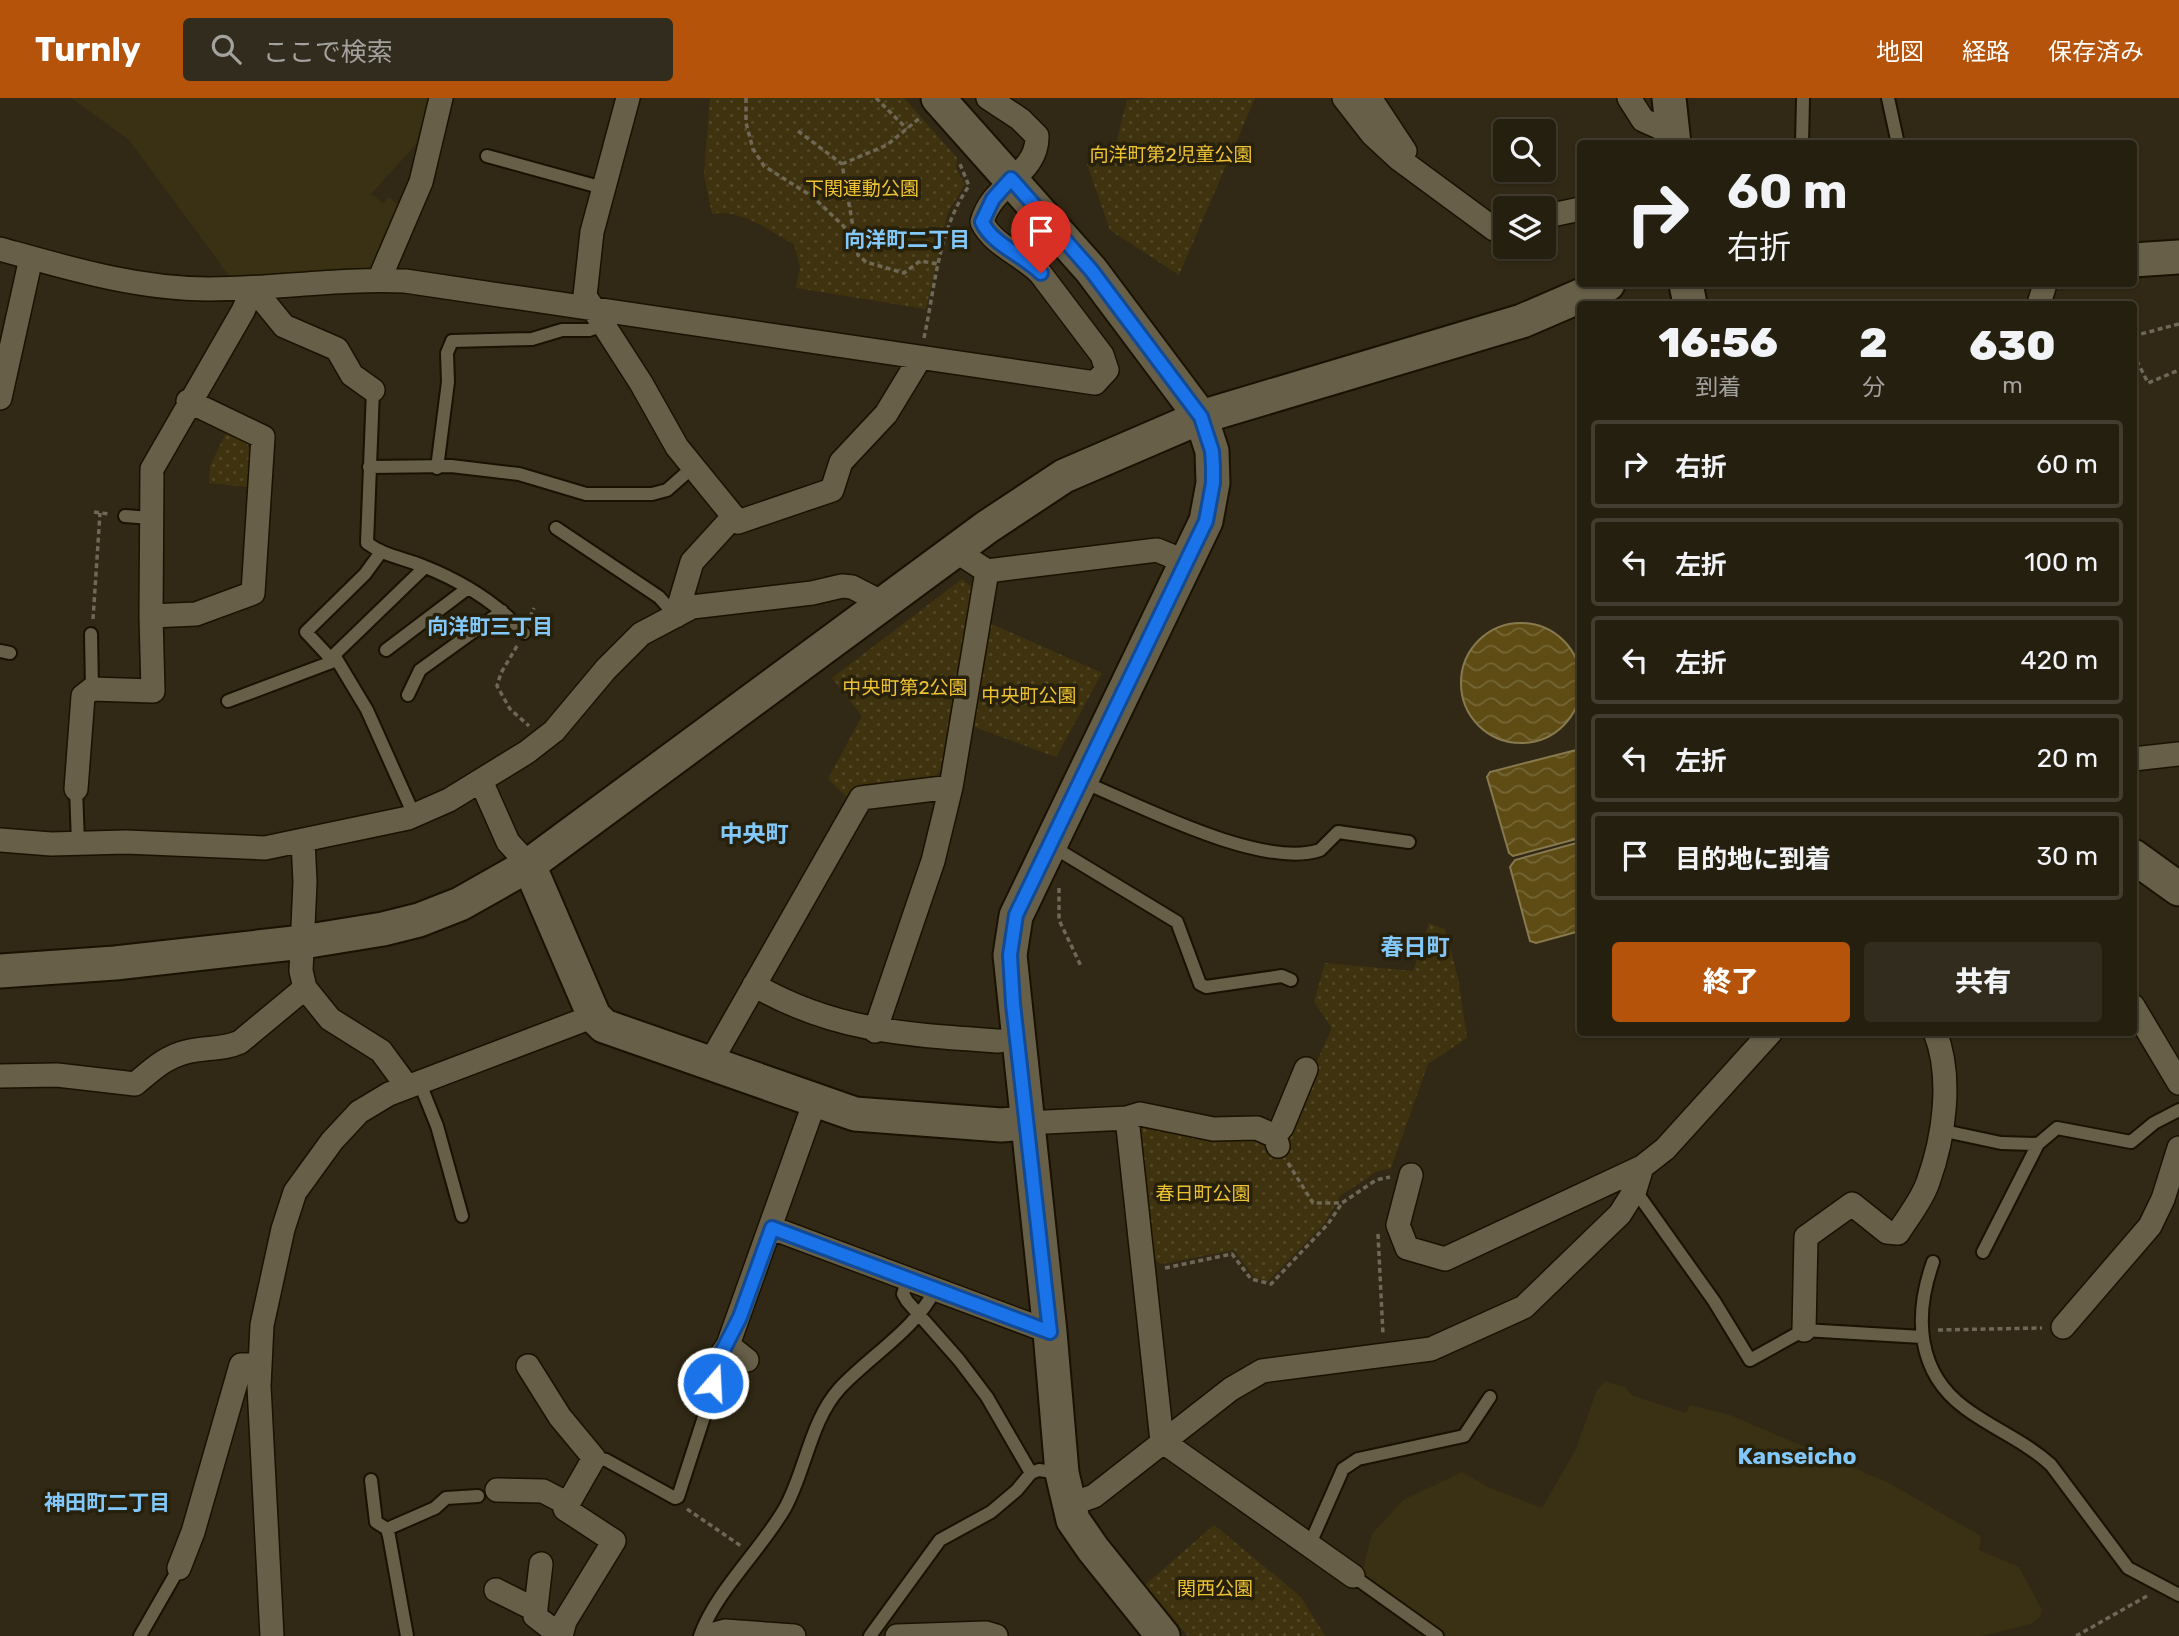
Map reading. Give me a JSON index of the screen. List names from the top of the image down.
{
  "districts": [
    "向洋町二丁目",
    "向洋町三丁目",
    "中央町",
    "春日町",
    "Kanseicho",
    "神田町二丁目"
  ],
  "parks": [
    "向洋町第2児童公園",
    "下関運動公園",
    "中央町第2公園",
    "中央町公園",
    "春日町公園",
    "関西公園"
  ],
  "page": {
    "header": "Turnly",
    "search": "ここで検索",
    "nav": ["地図", "経路", "保存済み"],
    "turn": ["60 m", "右折"],
    "eta": [
      "16:56",
      "到着",
      "2",
      "分",
      "630",
      "m"
    ],
    "list": [
      {
        "name": "右折",
        "value": "60 m"
      },
      {
        "name": "左折",
        "value": "100 m"
      },
      {
        "name": "左折",
        "value": "420 m"
      },
      {
        "name": "左折",
        "value": "20 m"
      },
      {
        "name": "目的地に到着",
        "value": "30 m"
      }
    ],
    "buttons": ["終了", "共有"]
  }
}
